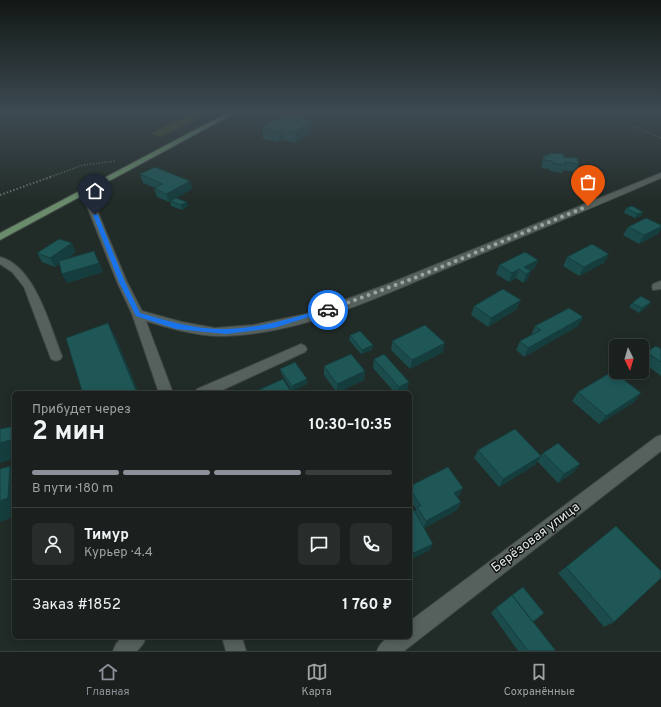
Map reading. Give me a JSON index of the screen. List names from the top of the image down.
{
  "streets": {
    "street": ["Берёзовая улица"]
  },
  "north": "bottom",
  "page": {
    "heading": ["2 мин", "Прибудет через", "10:30–10:35"],
    "panel": [
      "Тимур",
      "Курьер · 4.4",
      "Заказ #1852",
      "1 760 ₽"
    ],
    "bar": "В пути · 180 m",
    "tabs": ["Главная", "Карта", "Сохранённые"]
  }
}
